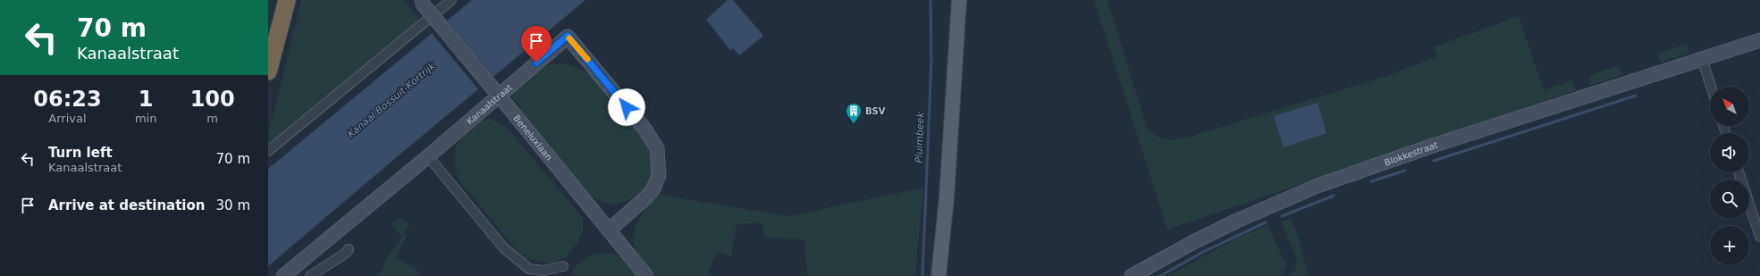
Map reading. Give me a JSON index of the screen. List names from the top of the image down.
{
  "streets": {
    "street": ["Kanaalstraat", "Beneluxlaan", "Blokkestraat"]
  },
  "crossings": [
    ["Kanaalstraat", "Beneluxlaan"]
  ],
  "water": ["Kanaal Bossuit-Kortrijk", "Pluimbeek"],
  "places": {
    "building": ["BSV"]
  },
  "north": "top left",
  "page": {
    "turn": ["70 m", "Kanaalstraat"],
    "eta": [
      "06:23",
      "Arrival",
      "1",
      "min",
      "100",
      "m"
    ],
    "map_buttons": "+",
    "list": [
      {
        "name": "Turn left",
        "note": "Kanaalstraat",
        "value": "70 m"
      },
      {
        "name": "Arrive at destination",
        "value": "30 m"
      }
    ]
  }
}
